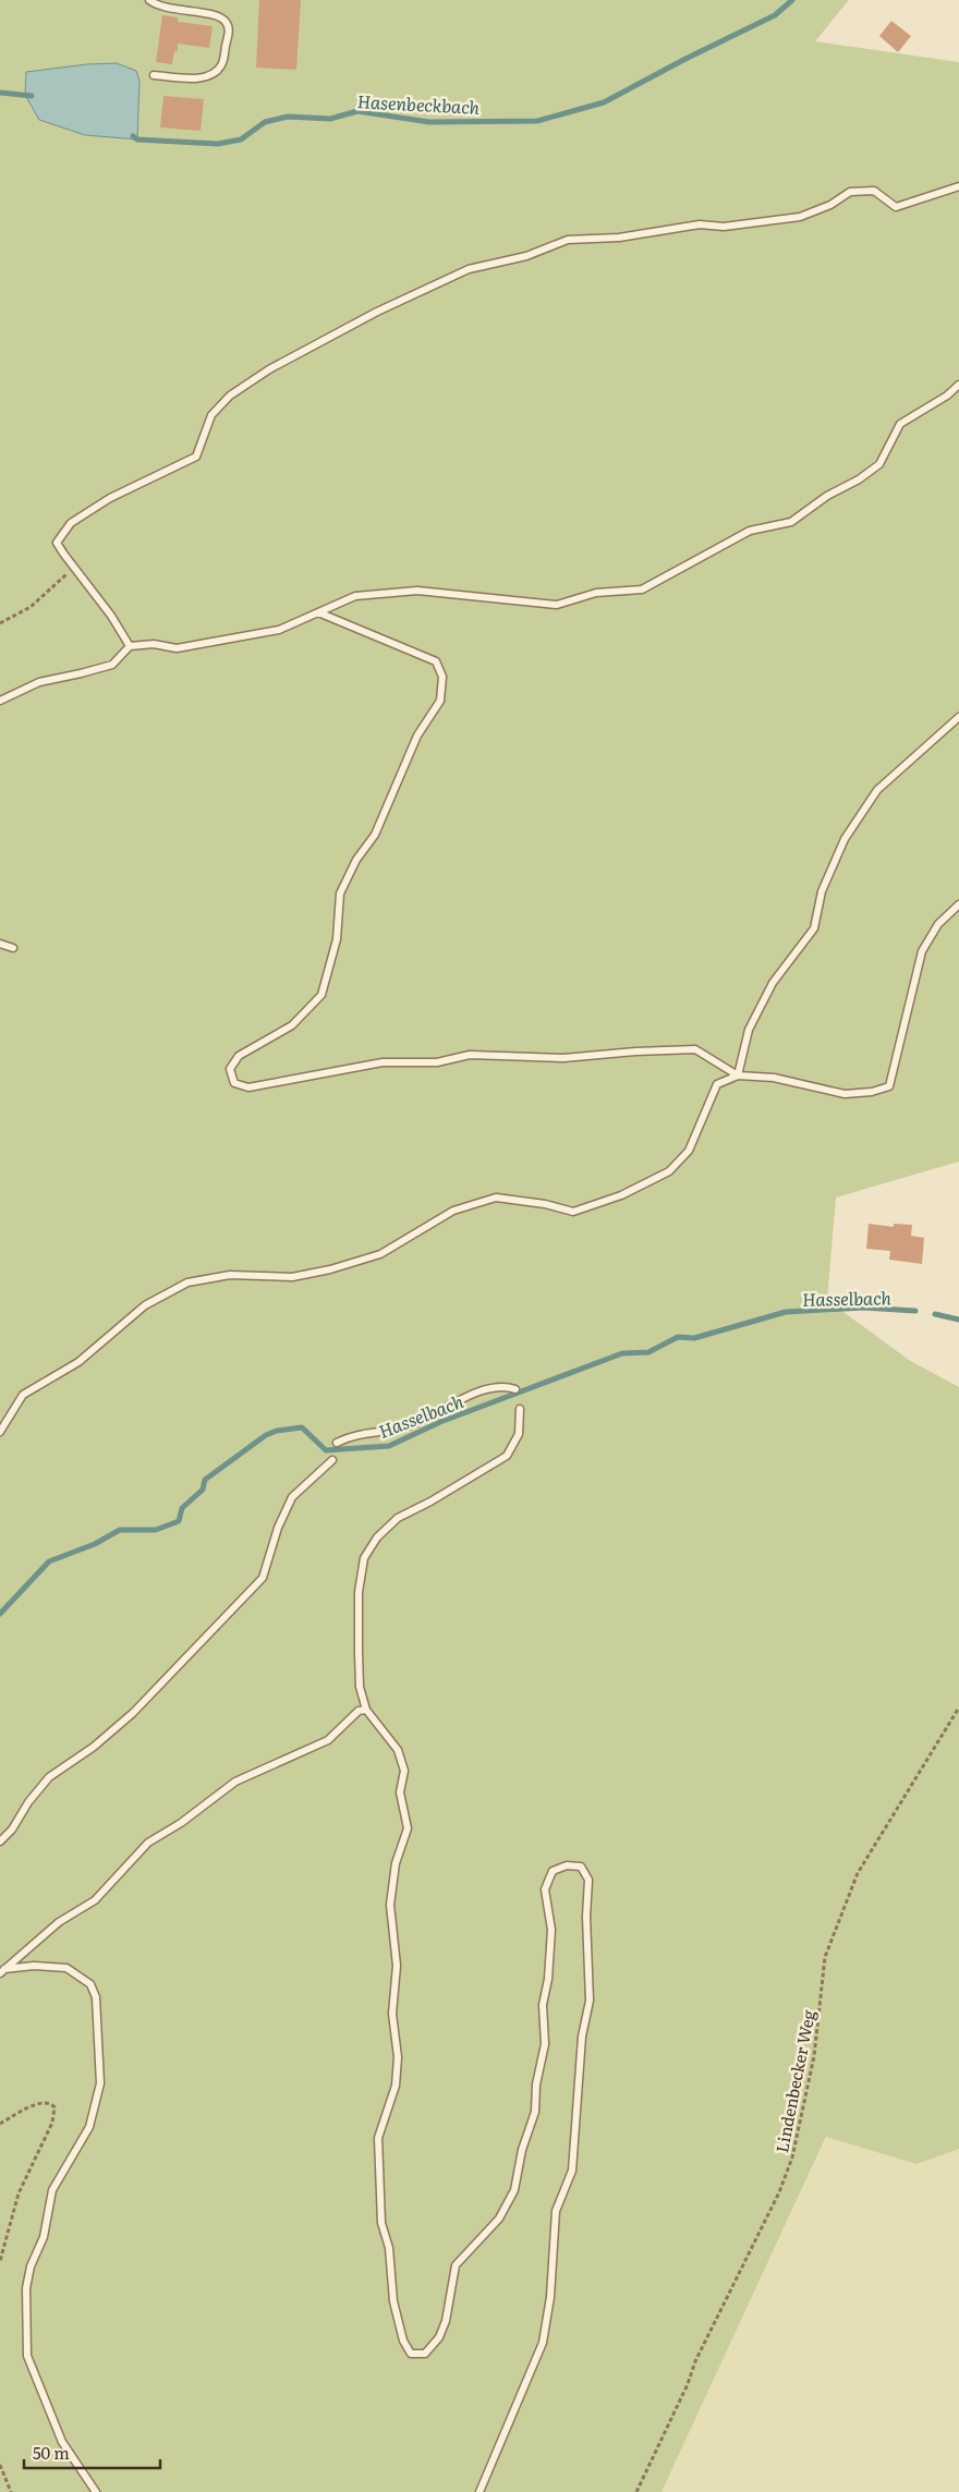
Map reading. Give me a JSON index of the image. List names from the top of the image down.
{
  "streets": {
    "path": ["Lindenbecker Weg"]
  },
  "water": ["Hasenbeckbach", "Hasselbach"],
  "scale_bar": "50 m"
}
